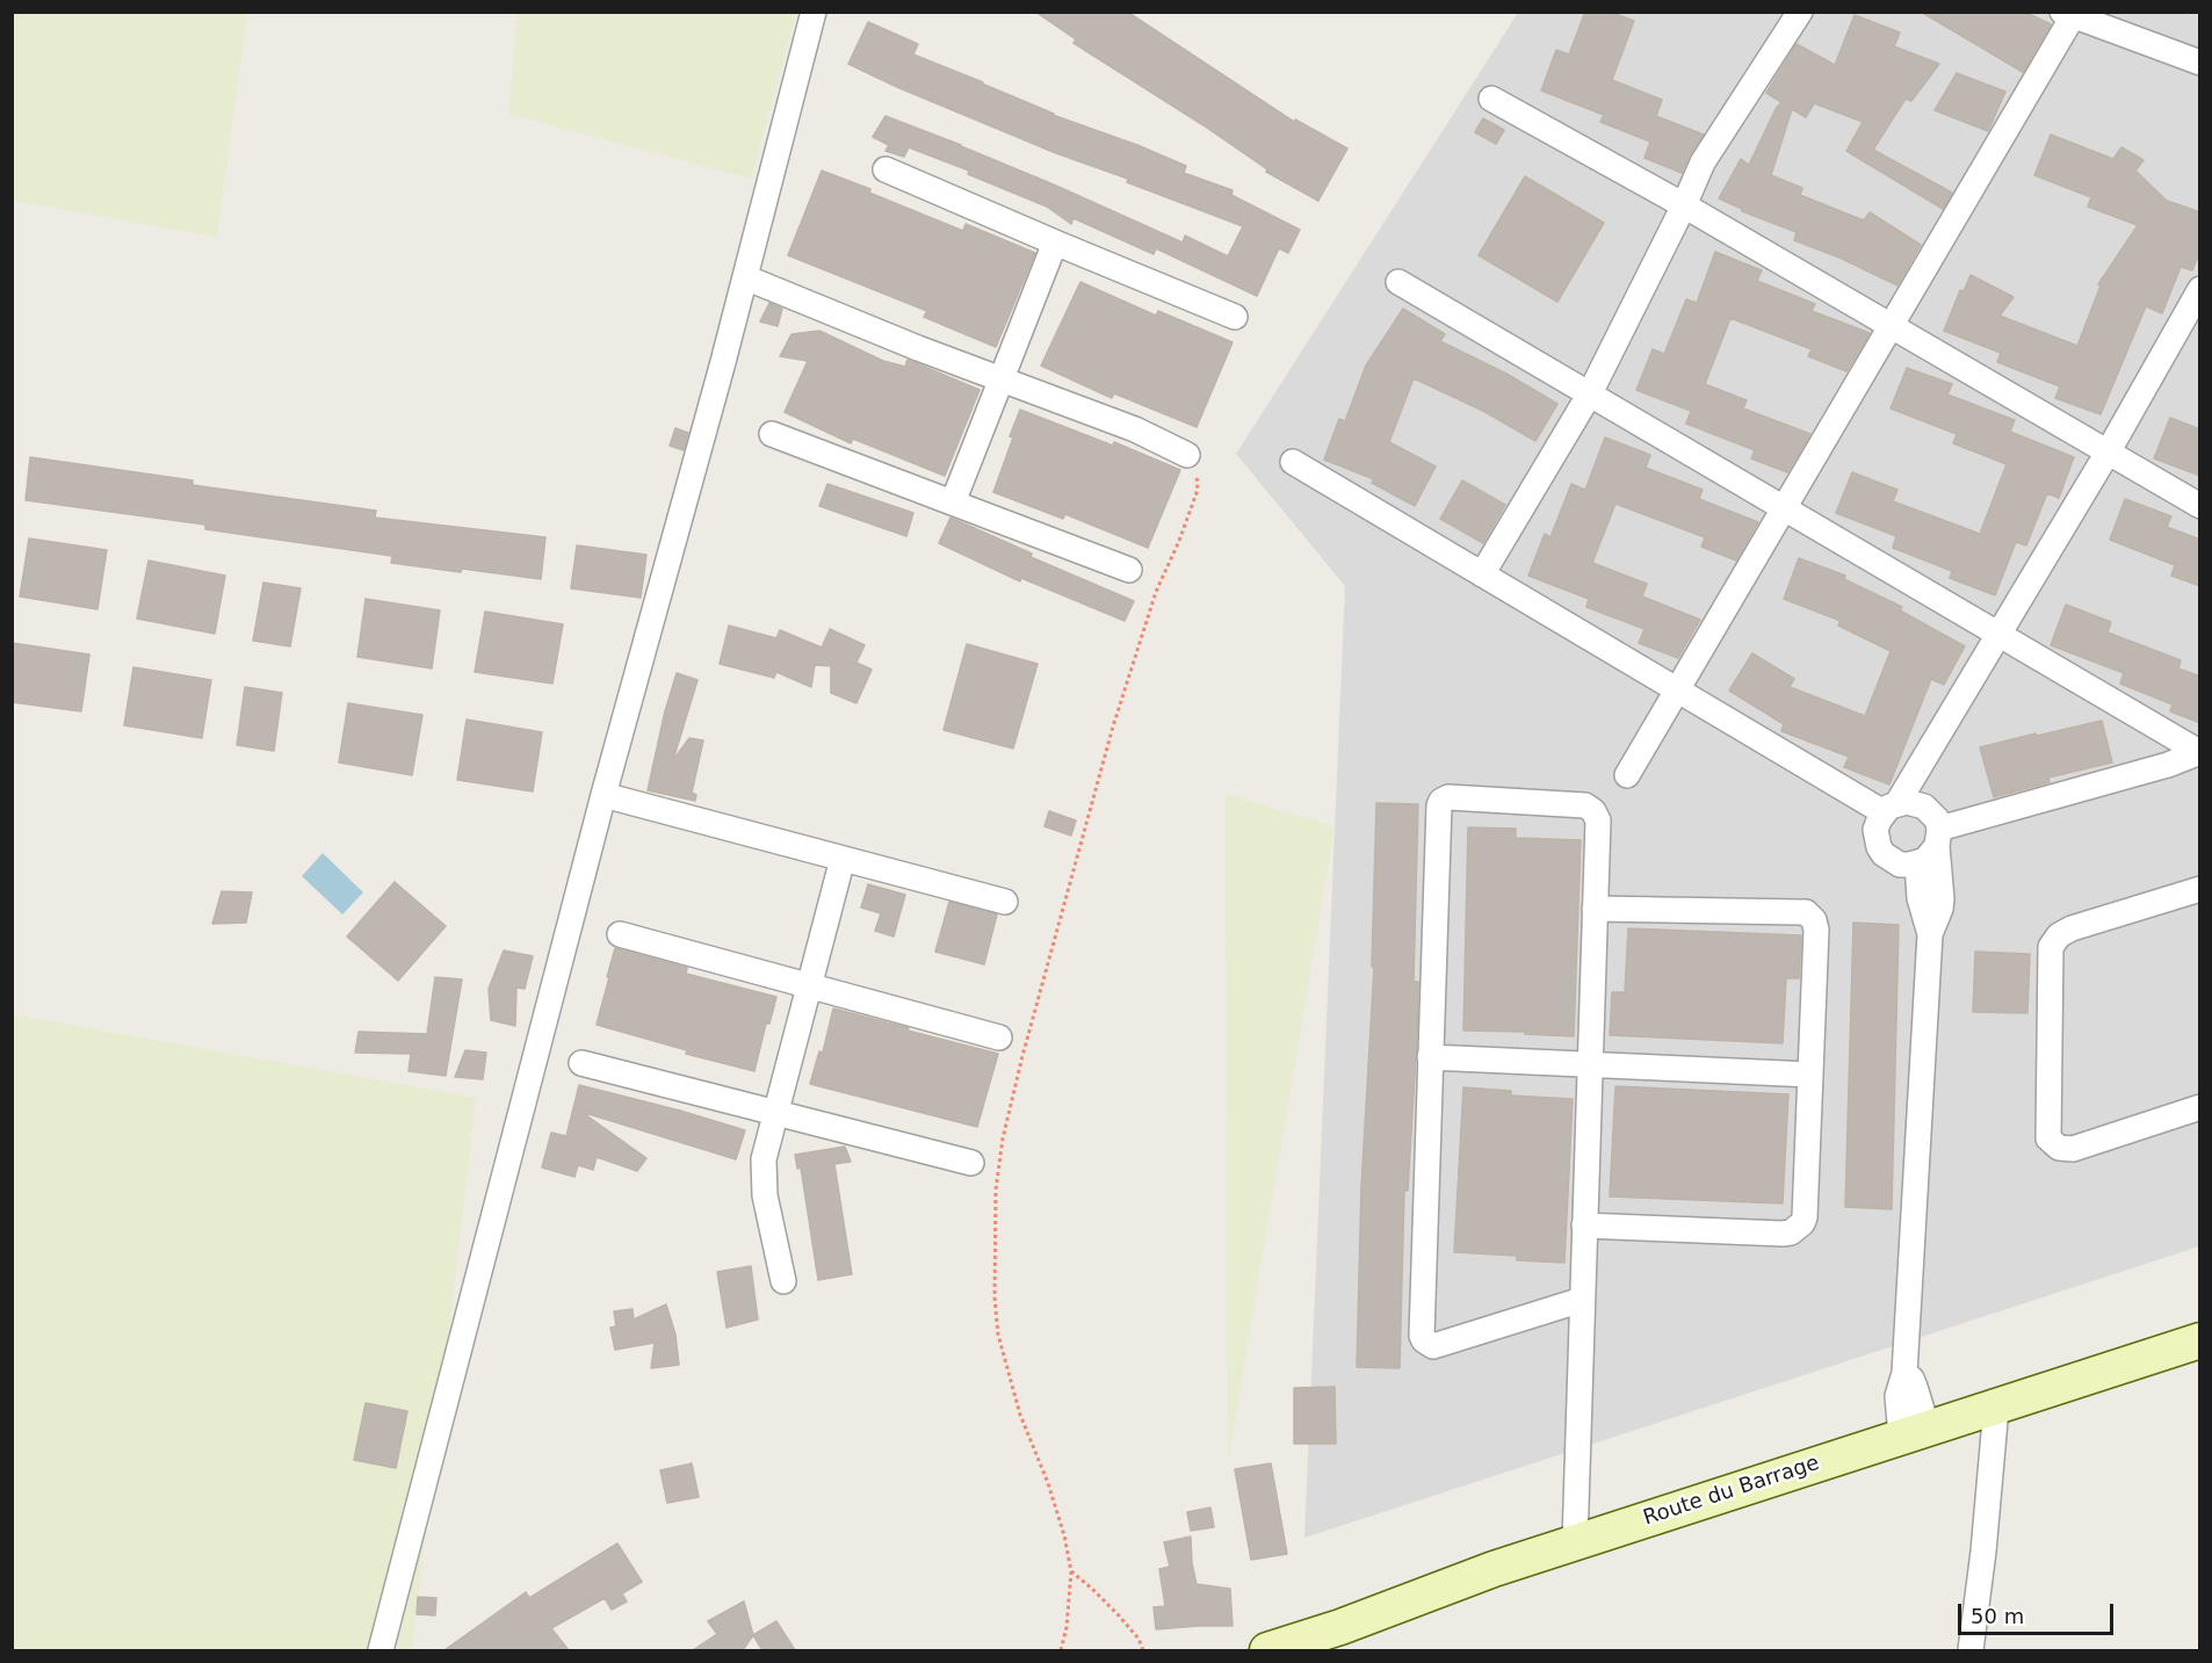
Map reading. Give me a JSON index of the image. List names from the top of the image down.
{
  "streets": {
    "main road": ["Route du Barrage"]
  },
  "scale_bar": "50 m"
}
